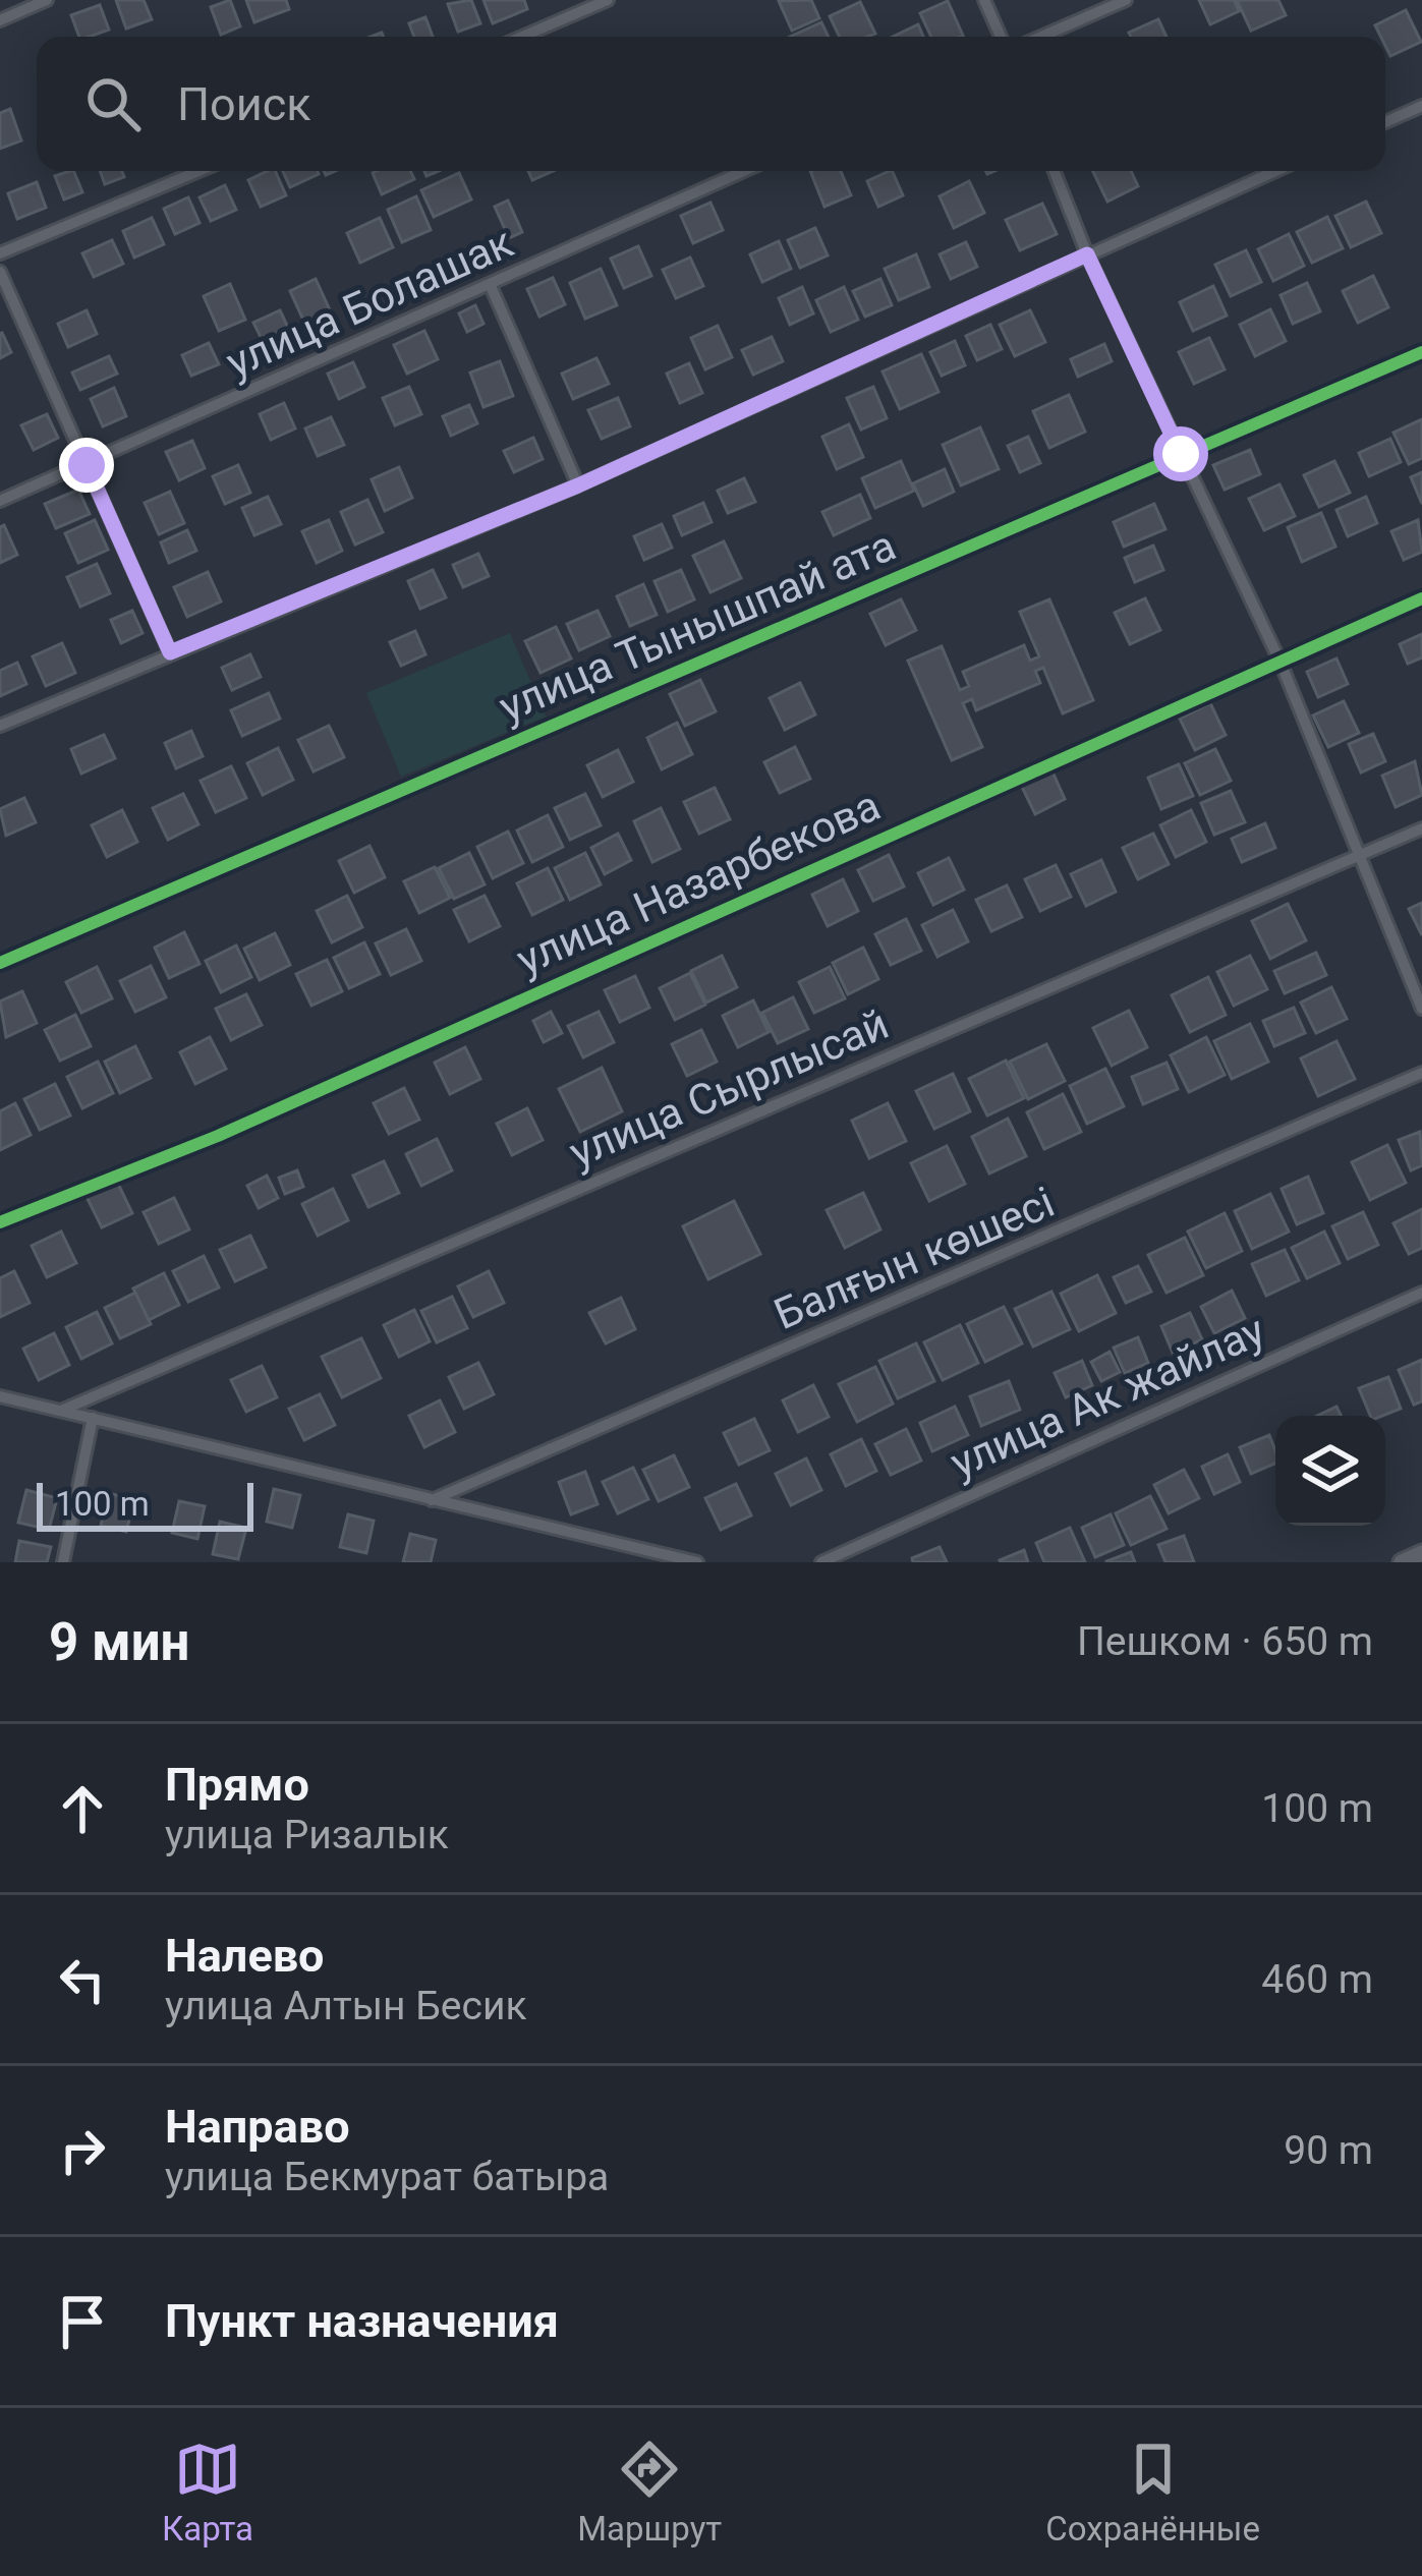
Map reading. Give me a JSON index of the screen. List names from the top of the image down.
{
  "streets": {
    "street": [
      "улица Болашак",
      "улица Тынышпай ата",
      "улица Назарбекова",
      "улица Сырлысай",
      "Балғын көшесі",
      "улица Ак жайлау"
    ]
  },
  "scale_bar": "100 m",
  "page": {
    "search": "Поиск",
    "scale": "100 m",
    "heading": ["9 мин", "Пешком · 650 m"],
    "list": [
      ["Прямо", "улица Ризалык", "100 m"],
      ["Налево", "улица Алтын Бесик", "460 m"],
      ["Направо", "улица Бекмурат батыра", "90 m"],
      "Пункт назначения"
    ],
    "nav": ["Карта", "Маршрут", "Сохранённые"]
  }
}
